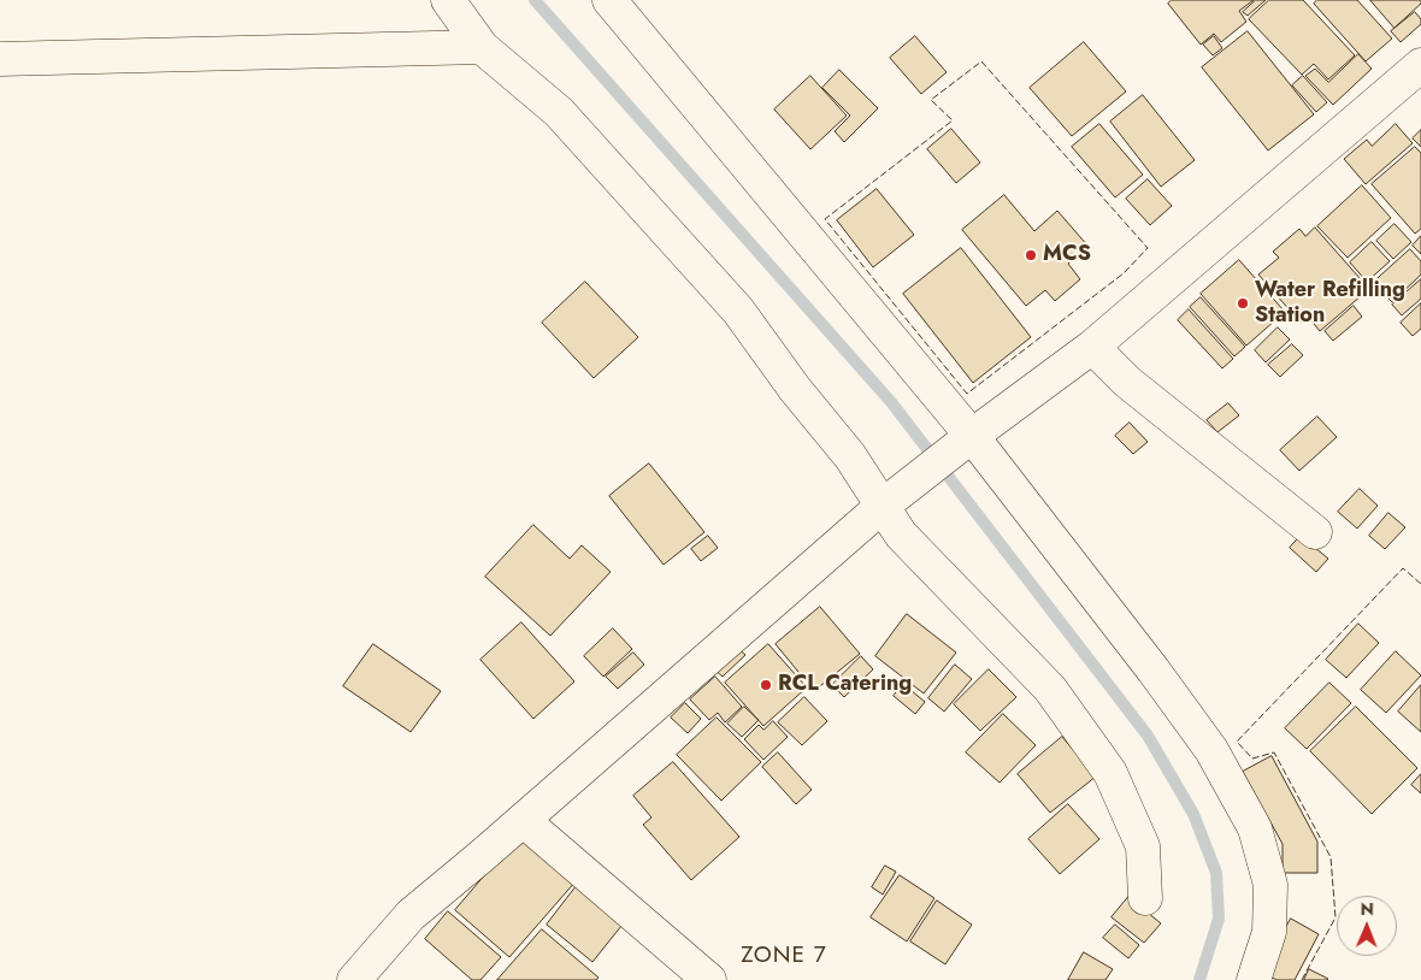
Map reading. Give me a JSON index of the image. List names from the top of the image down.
{
  "districts": ["ZONE 7"],
  "places": ["MCS", "Water Refilling Station", "RCL Catering"],
  "north": "top"
}
